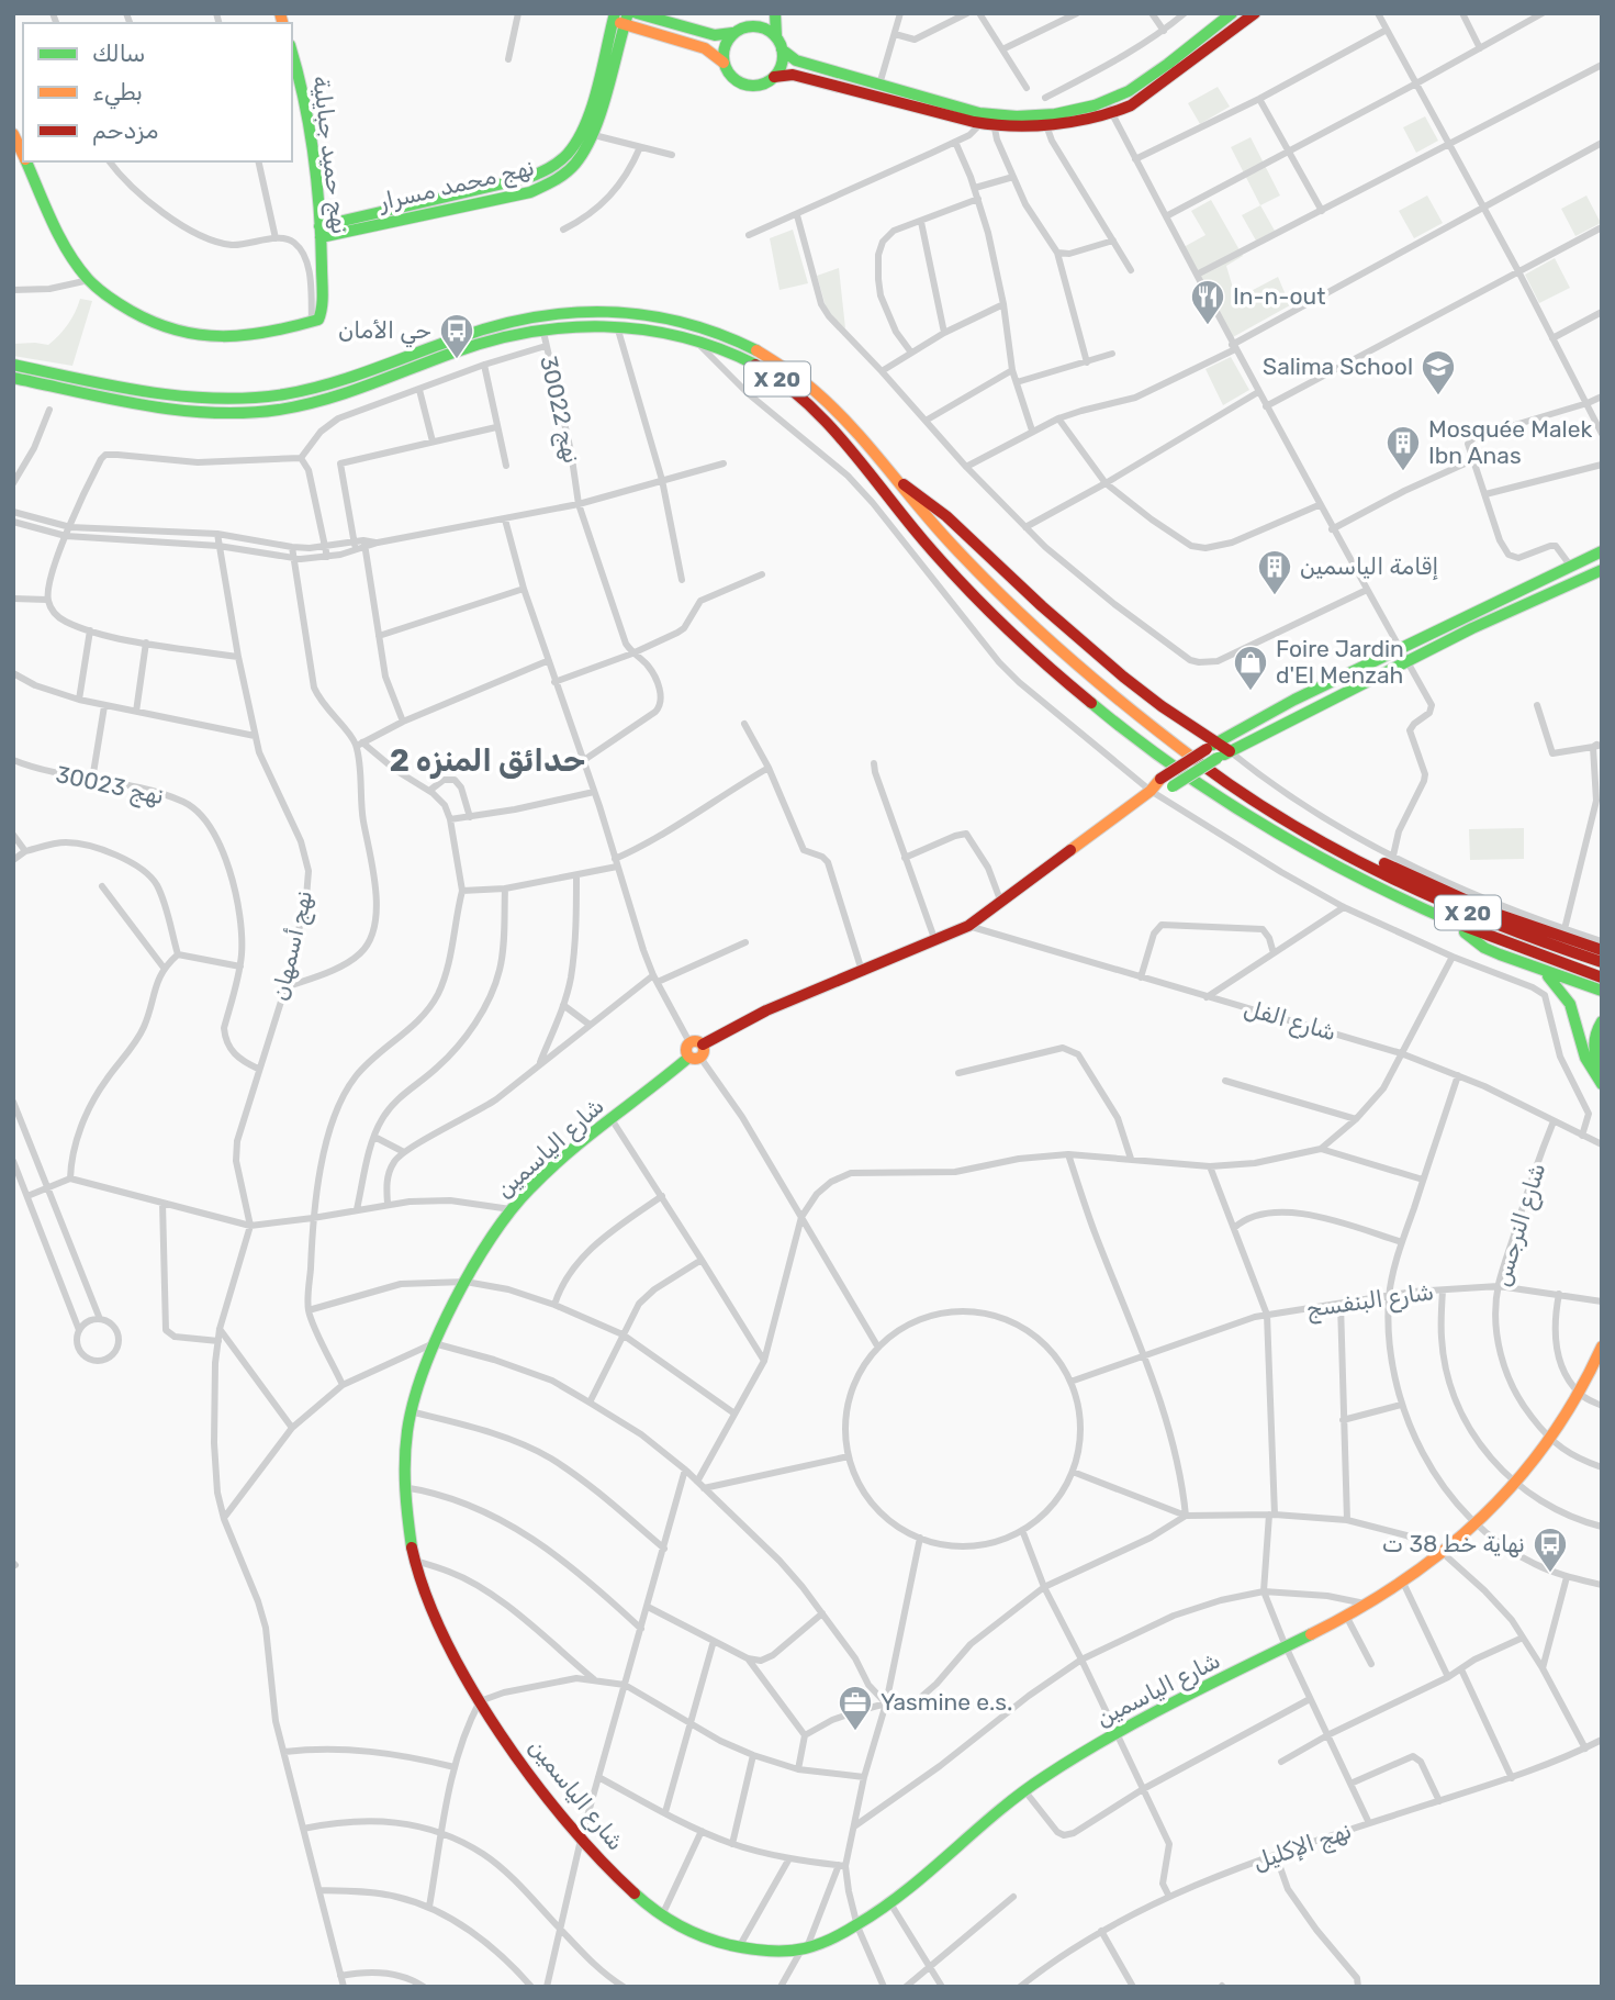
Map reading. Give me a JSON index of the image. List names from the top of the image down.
{
  "streets": {
    "main road": [
      "نهج حميد جبايلية",
      "نهج محمد مسرار",
      "X 20",
      "شارع الياسمين"
    ],
    "street": [
      "نهج 30022",
      "نهج 30023",
      "نهج أسمهان",
      "شارع الفل",
      "شارع النرجس",
      "شارع البنفسج",
      "نهج الإكليل"
    ]
  },
  "crossings": [
    ["نهج حميد جبايلية", "نهج محمد مسرار"],
    ["X 20", "نهج 30022"],
    ["نهج 30023", "نهج أسمهان"],
    ["شارع الفل", "شارع النرجس"],
    ["شارع الياسمين", "شارع النرجس"],
    ["شارع النرجس", "شارع البنفسج"]
  ],
  "districts": ["حدائق المنزه 2"],
  "places": {
    "restaurant": ["In-n-out"],
    "bus stop": ["حي الأمان", "نهاية خط 38 ت"],
    "school or university": ["Salima School"],
    "building": ["Mosquée Malek Ibn Anas", "إقامة الياسمين"],
    "shop": ["Foire Jardin d'El Menzah"],
    "office": ["Yasmine e.s."]
  },
  "legend": ["سالك", "بطيء", "مزدحم"]
}
